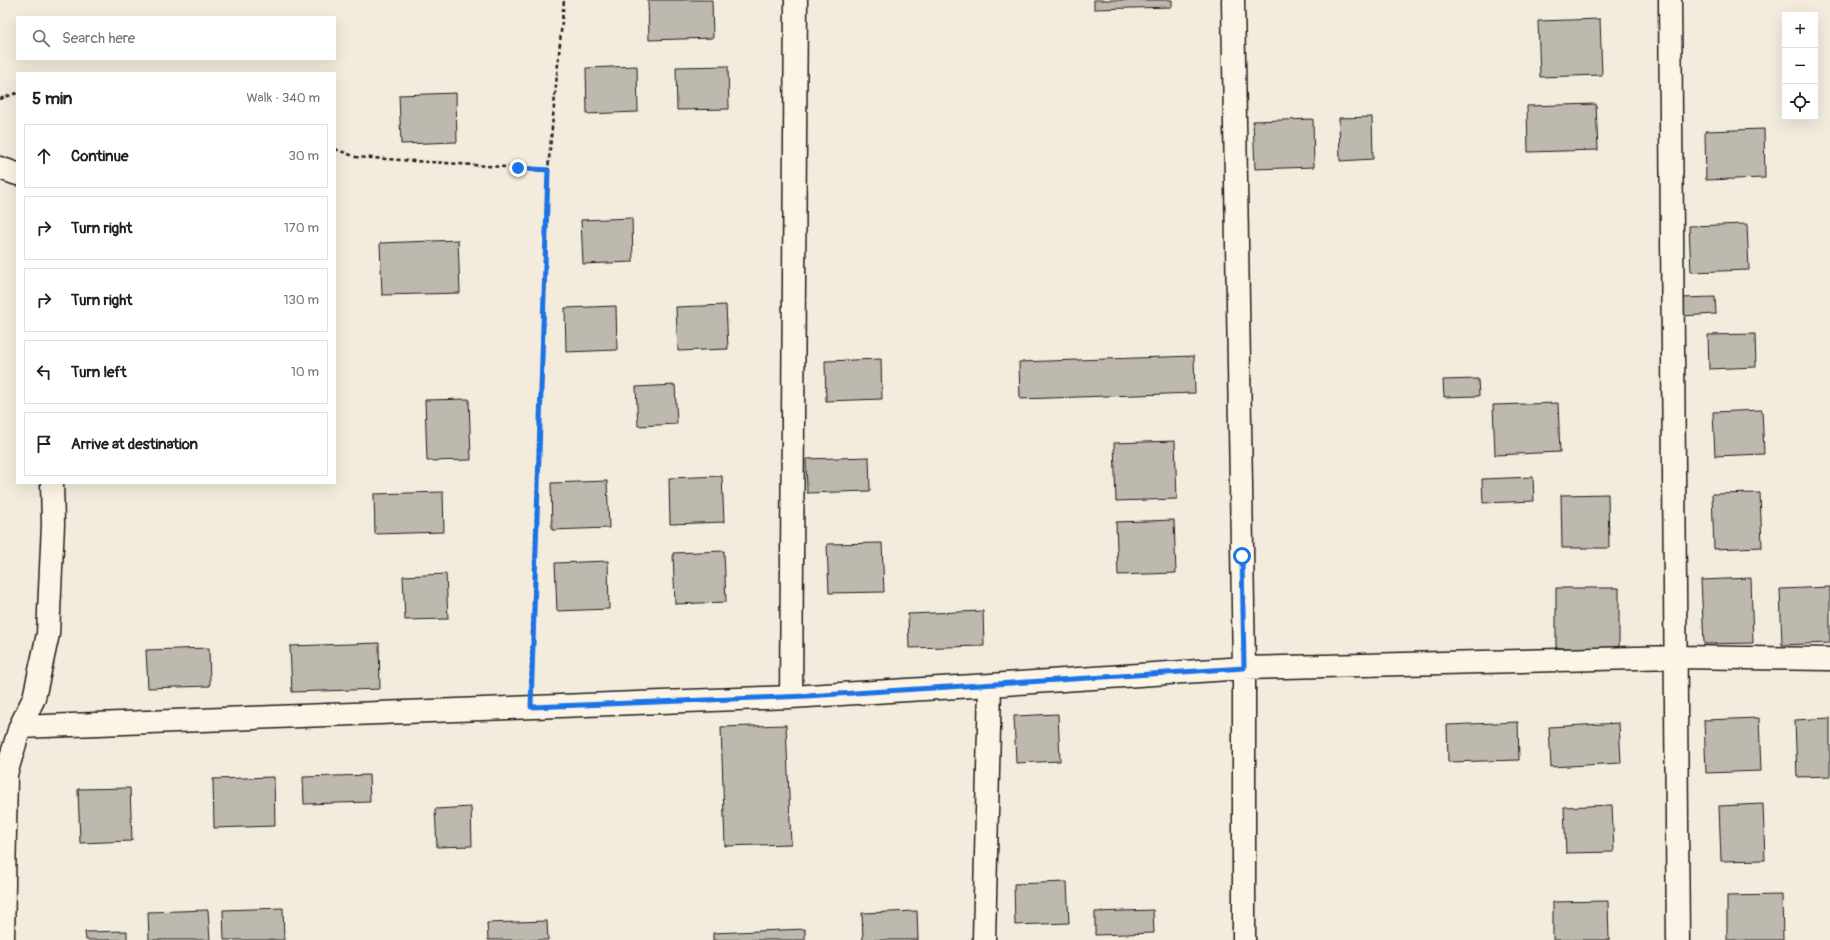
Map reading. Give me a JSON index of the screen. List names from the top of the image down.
{
  "page": {
    "map_buttons": ["+", "−"],
    "search": "Search here",
    "heading": ["5 min", "Walk · 340 m"],
    "list": [
      ["Continue", "30 m"],
      ["Turn right", "170 m"],
      ["Turn right", "130 m"],
      ["Turn left", "10 m"],
      "Arrive at destination"
    ]
  }
}
